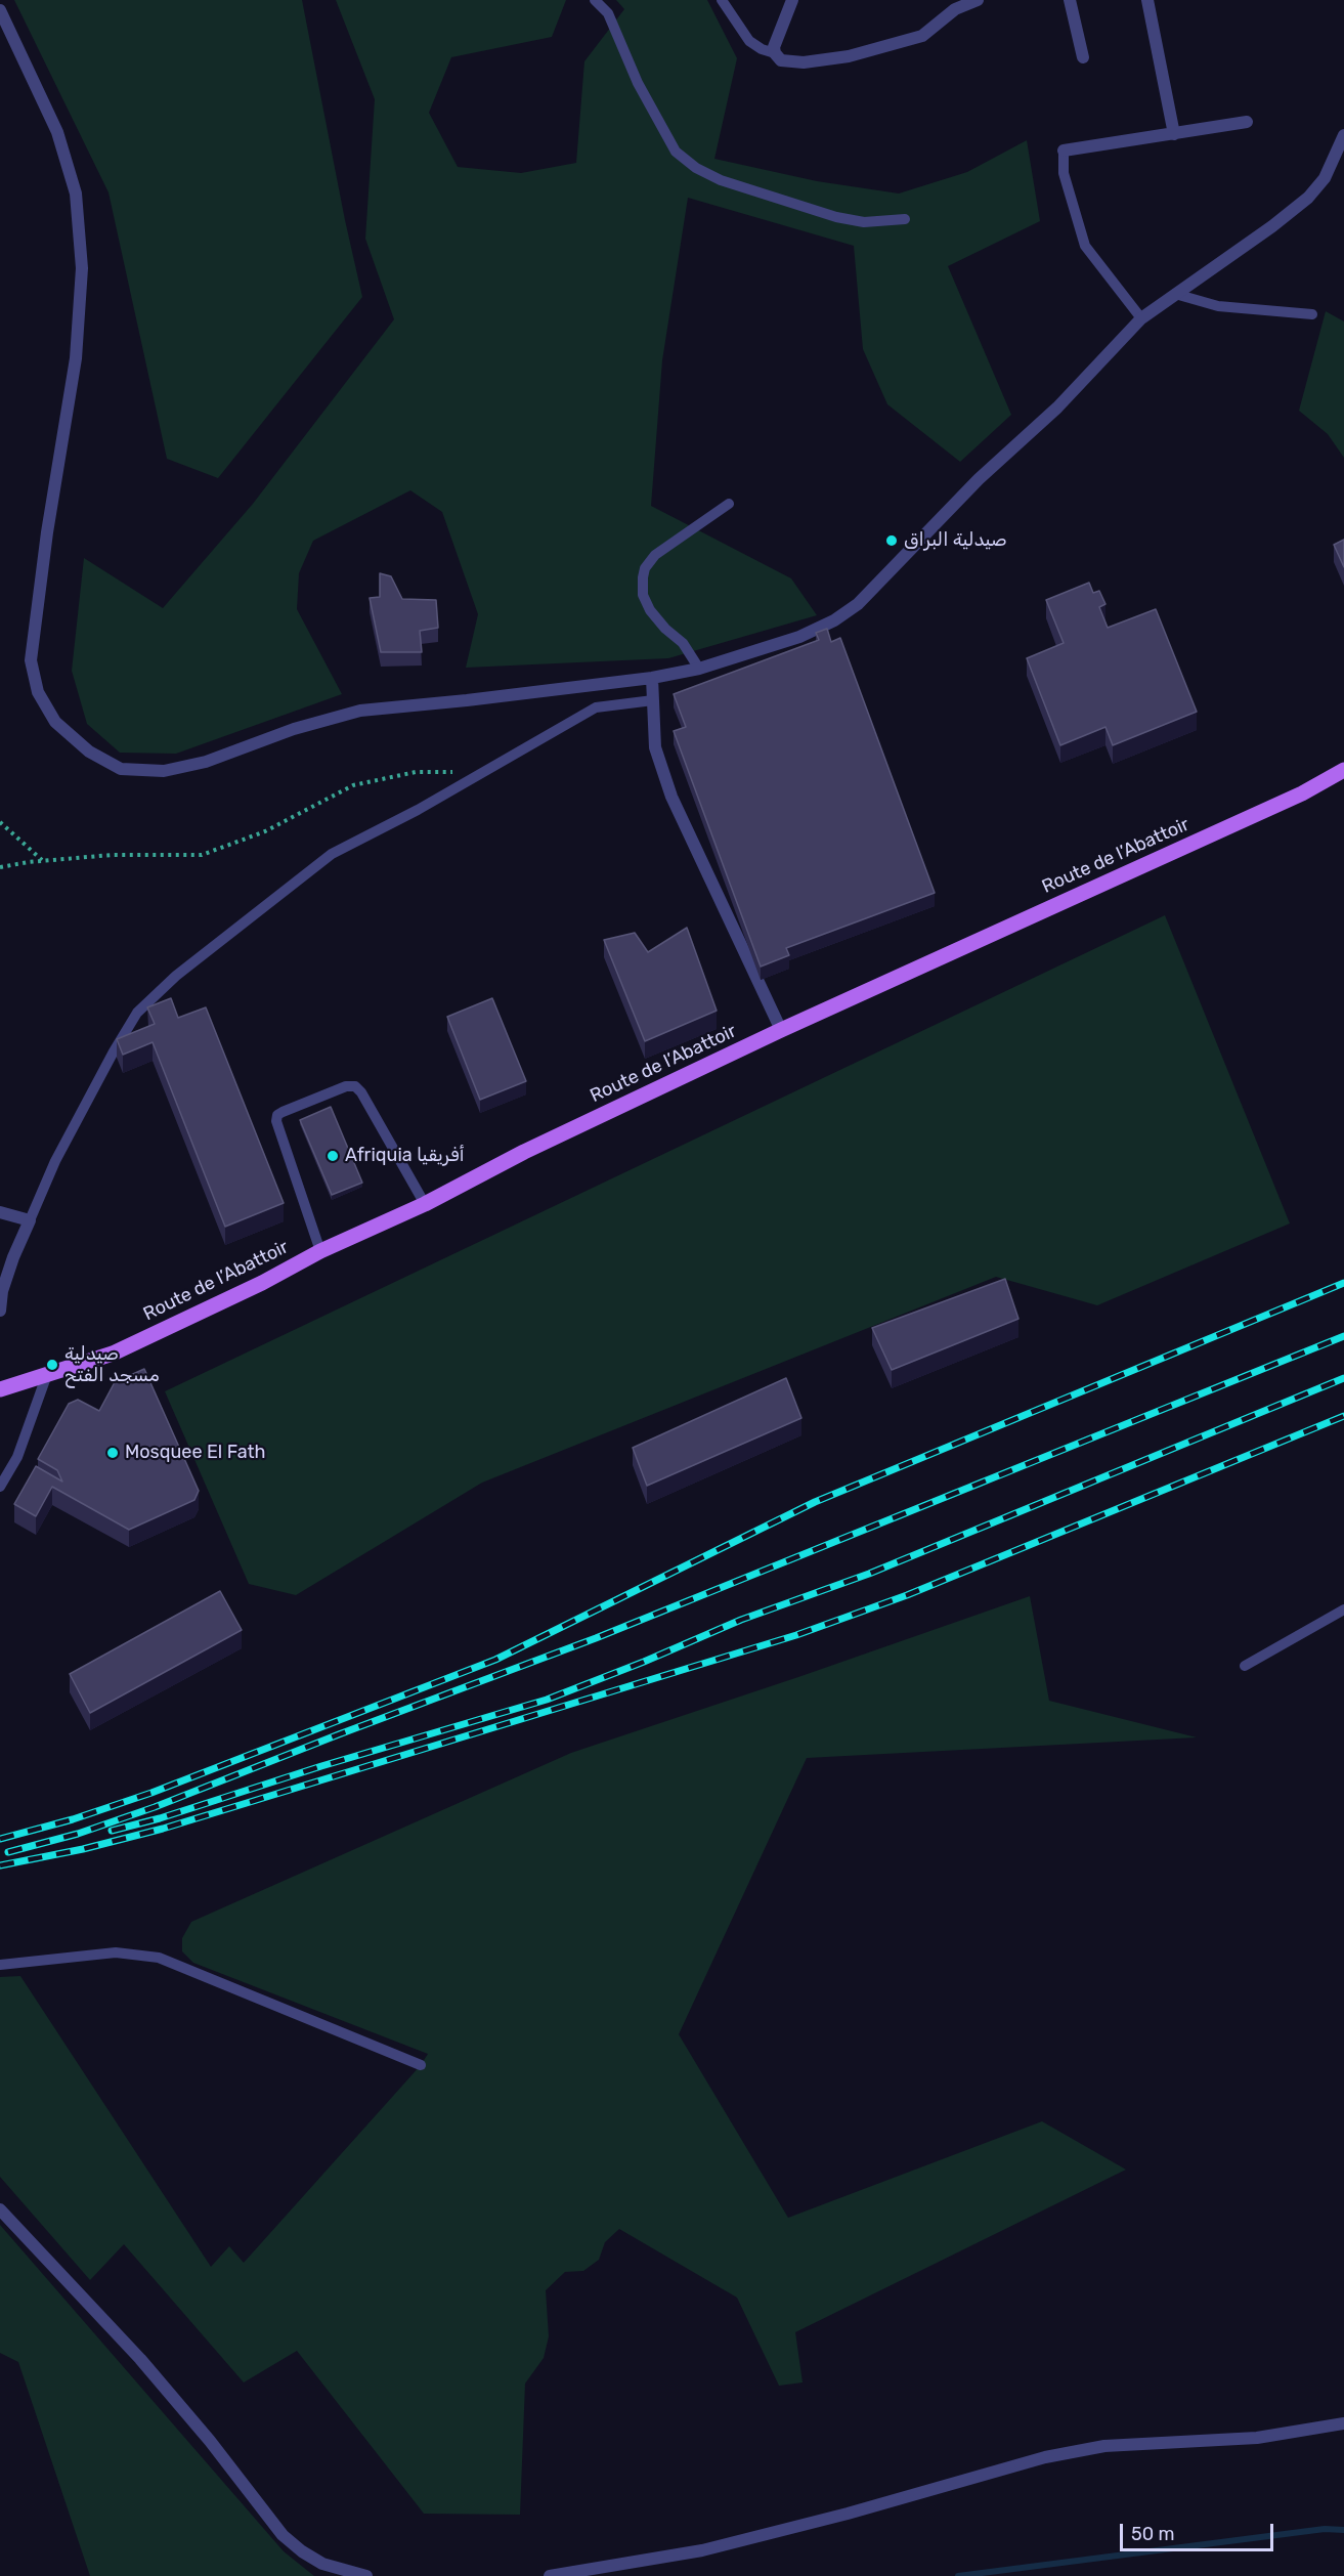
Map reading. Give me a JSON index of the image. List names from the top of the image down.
{
  "streets": {
    "main road": ["Route de l’Abattoir"]
  },
  "places": [
    "صيدلية البراق",
    "Afriquia أفريقيا",
    "صيدلية مسجد الفتح",
    "Mosquee El Fath"
  ],
  "scale_bar": "50 m"
}
